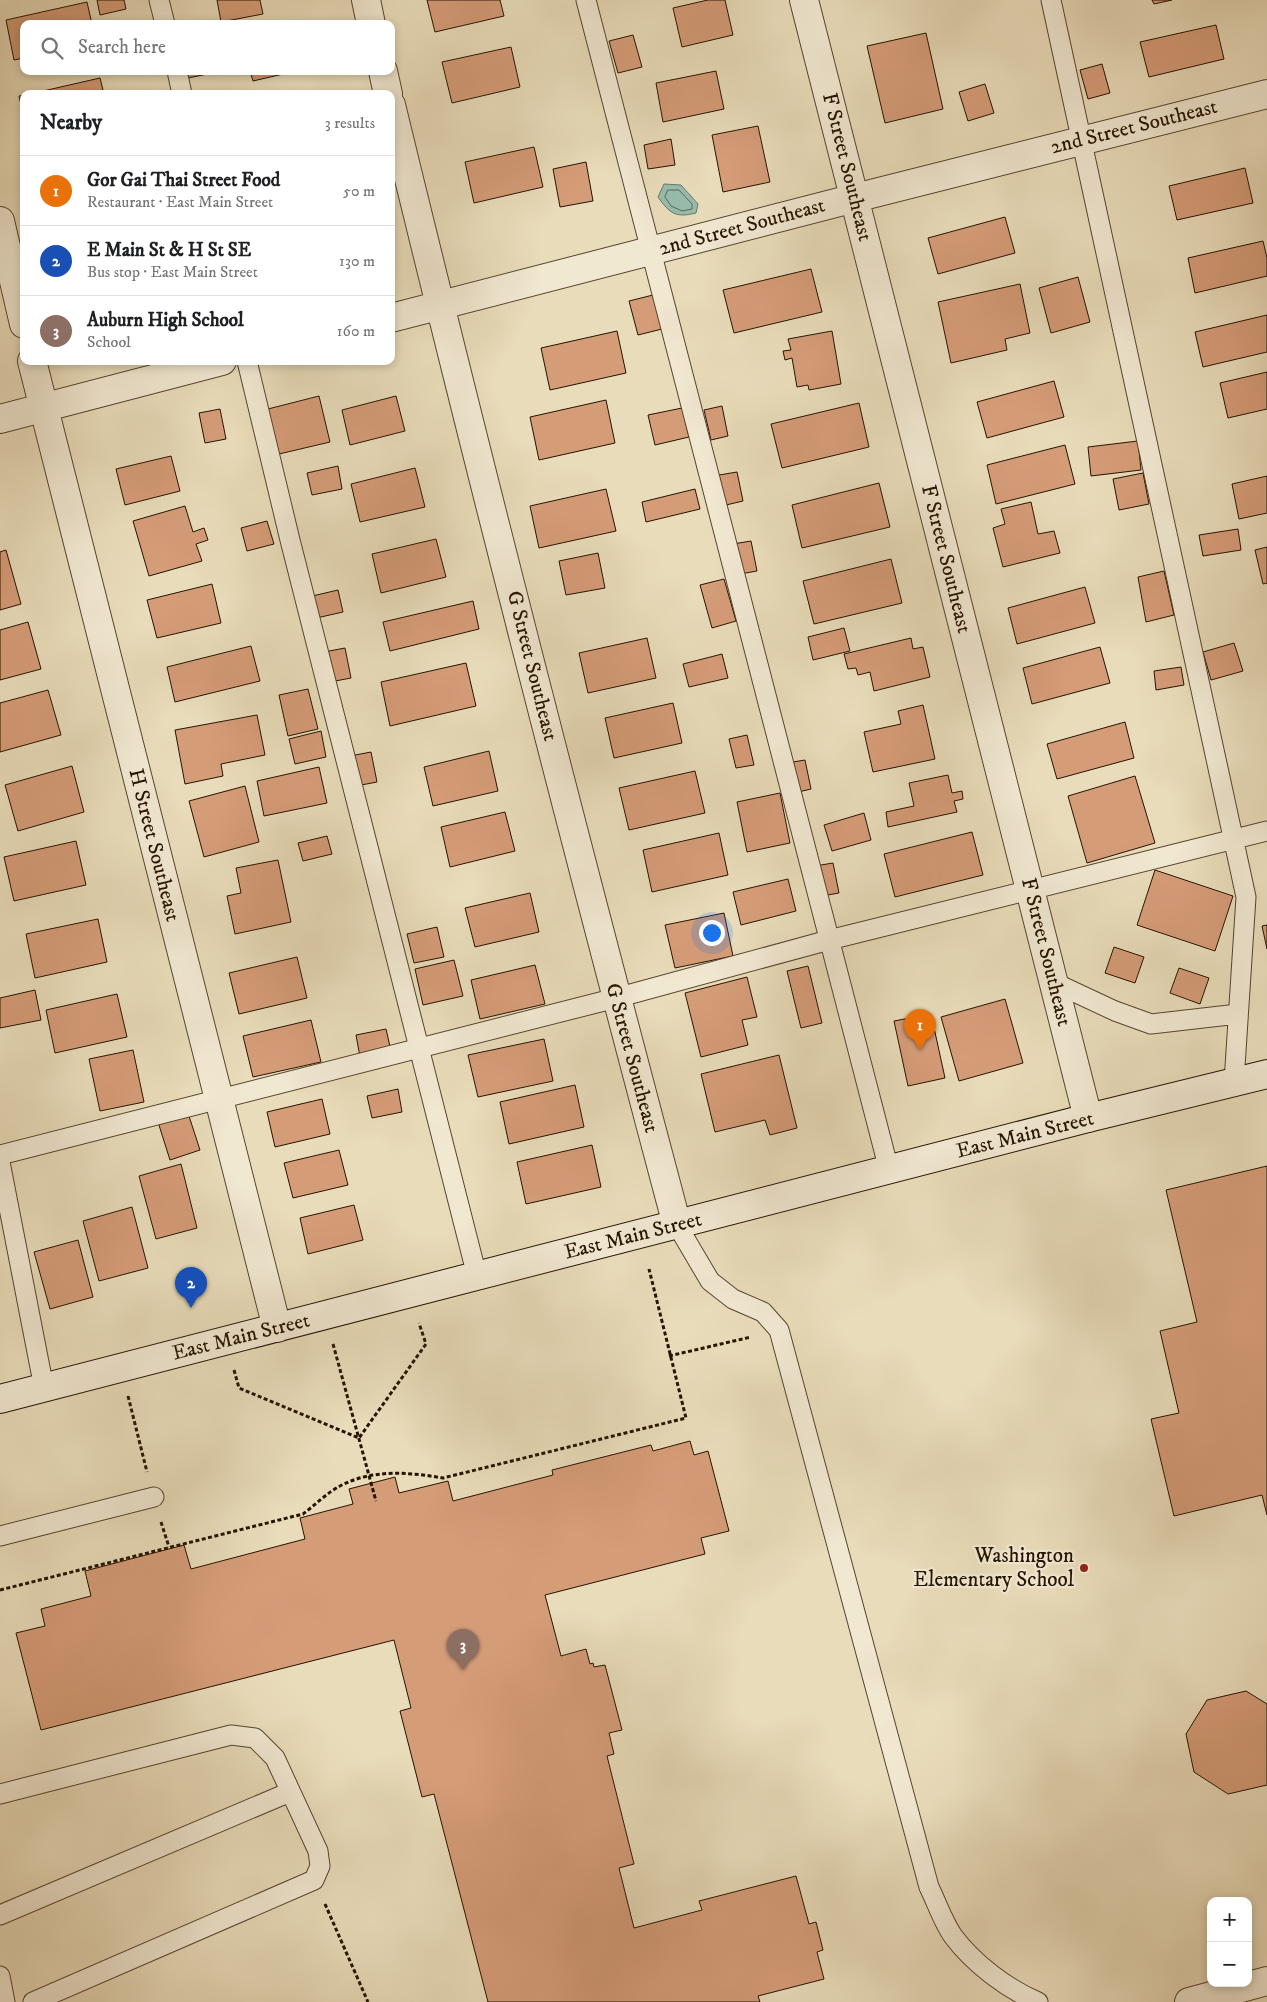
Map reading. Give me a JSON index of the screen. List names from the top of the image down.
{
  "streets": {
    "street": [
      "2nd Street Southeast",
      "F Street Southeast",
      "G Street Southeast",
      "H Street Southeast",
      "East Main Street"
    ]
  },
  "crossings": [
    ["2nd Street Southeast", "F Street Southeast"],
    ["2nd Street Southeast", "G Street Southeast"],
    ["F Street Southeast", "East Main Street"],
    ["G Street Southeast", "East Main Street"],
    ["H Street Southeast", "East Main Street"]
  ],
  "places": ["Washington Elementary School"],
  "page": {
    "search": "Search here",
    "heading": ["Nearby", "3 results"],
    "list": [
      {
        "mark": "1",
        "name": "Gor Gai Thai Street Food",
        "note": "Restaurant · East Main Street",
        "value": "50 m"
      },
      {
        "mark": "2",
        "name": "E Main St & H St SE",
        "note": "Bus stop · East Main Street",
        "value": "130 m"
      },
      {
        "mark": "3",
        "name": "Auburn High School",
        "note": "School",
        "value": "160 m"
      }
    ],
    "pins": ["1", "2", "3"],
    "map_buttons": ["+", "−"]
  }
}
